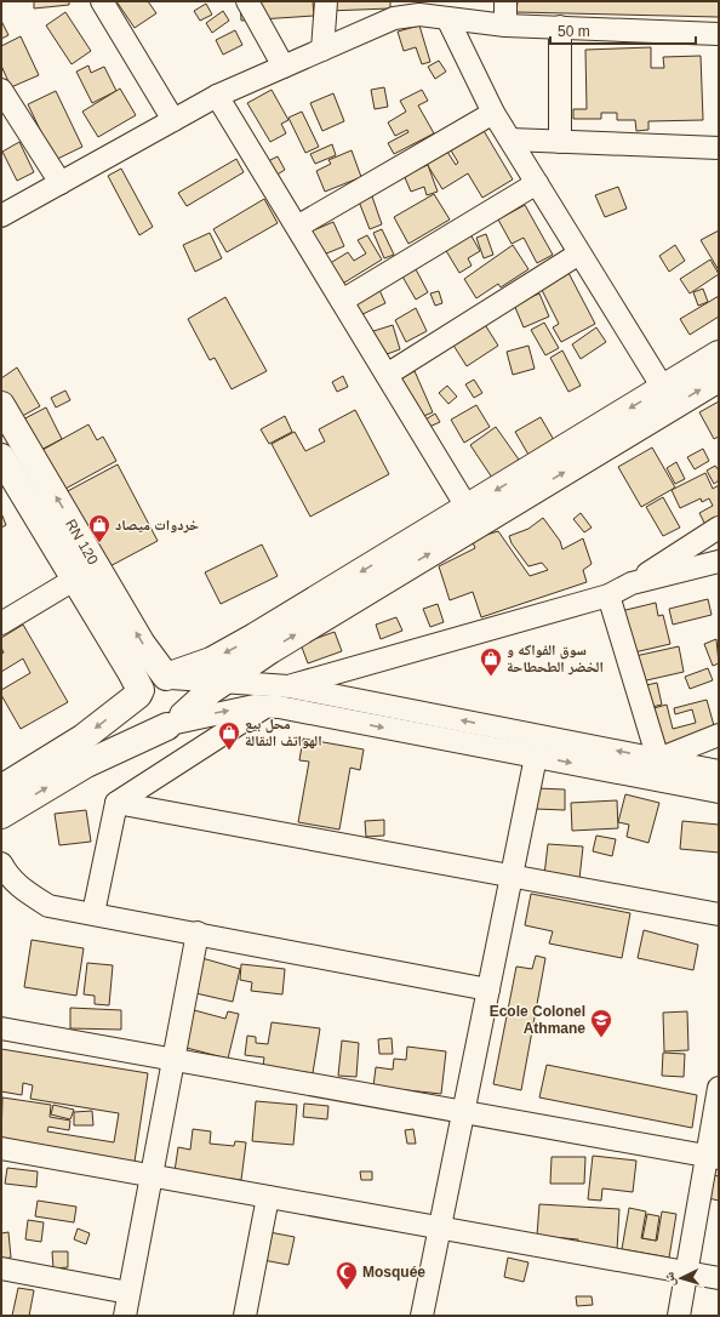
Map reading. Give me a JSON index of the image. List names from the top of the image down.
{
  "streets": {
    "main road": ["RN 120"]
  },
  "places": {
    "shop": ["خردوات ميصاد", "سوق الفواكه و الخضر الطحطاحة", "محل بيع الهواتف النقالة"],
    "school or university": ["Ecole Colonel Athmane"],
    "mosque": ["Mosquée"]
  },
  "scale_bar": "50 m",
  "north": "left"
}
